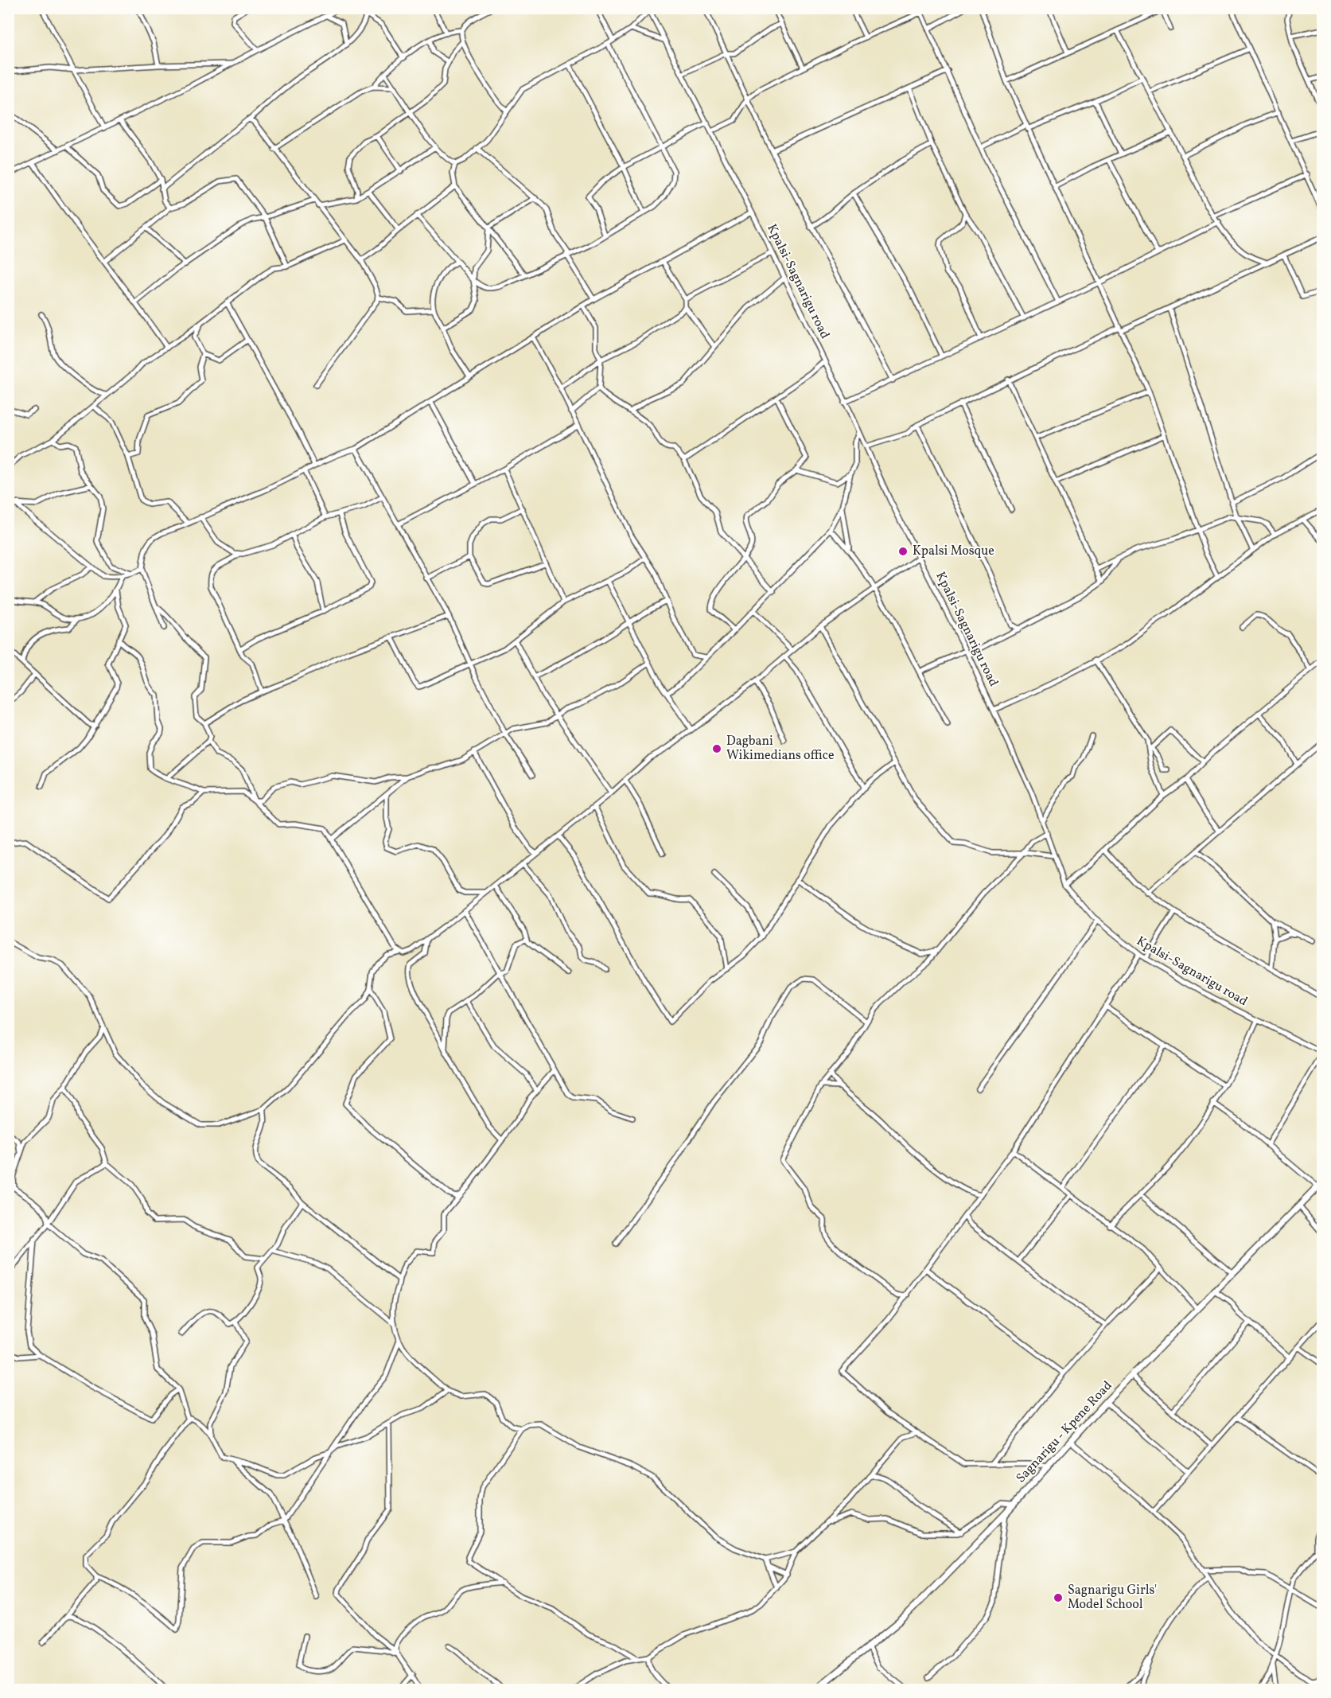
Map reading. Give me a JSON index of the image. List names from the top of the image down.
{
  "streets": {
    "street": ["Kpalsi-Sagnarigu road", "Sagnarigu - Kpene Road"]
  },
  "places": ["Kpalsi Mosque", "Dagbani Wikimedians office", "Sagnarigu Girls' Model School"]
}
